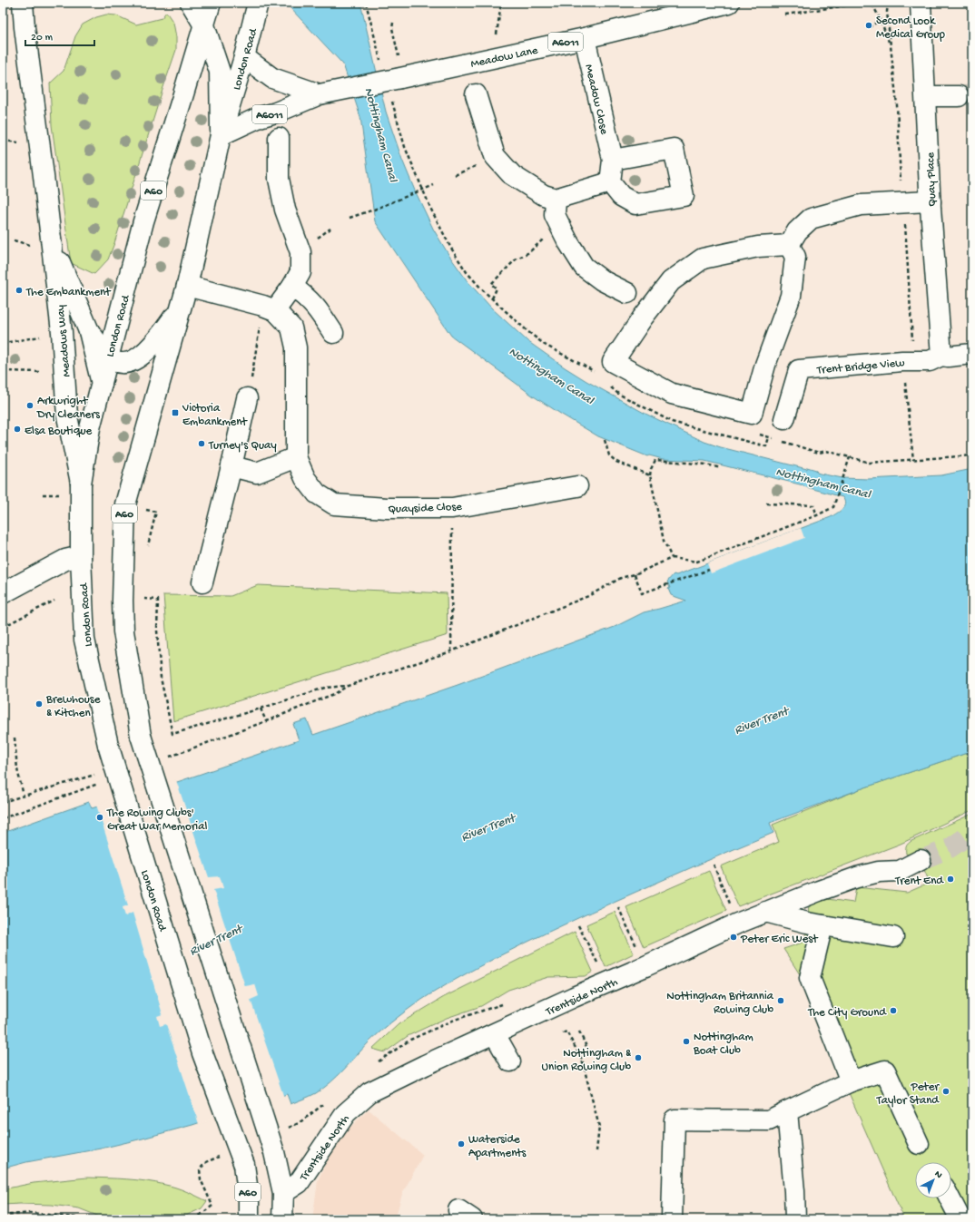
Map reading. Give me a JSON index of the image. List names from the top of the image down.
{
  "streets": {
    "street": [
      "A6011",
      "Meadow Lane",
      "London Road",
      "Meadow Close",
      "Quay Place",
      "A60",
      "Meadows Way",
      "Trent Bridge View",
      "Quayside Close",
      "Trentside North"
    ]
  },
  "crossings": [
    ["Meadow Lane", "London Road"],
    ["Meadow Lane", "Meadow Close"],
    ["London Road", "Meadows Way"],
    ["London Road", "Trentside North"],
    ["Quay Place", "Trent Bridge View"]
  ],
  "water": ["Nottingham Canal", "River Trent"],
  "places": {
    "other": [
      "Second Look Medical Group",
      "The Embankment",
      "Arkwright Dry Cleaners",
      "Elsa Boutique",
      "Turney's Quay",
      "Brewhouse & Kitchen",
      "The Rowing Clubs' Great War Memorial",
      "Trent End",
      "Peter Eric West",
      "Nottingham Britannia Rowing Club",
      "The City Ground",
      "Nottingham Boat Club",
      "Nottingham & Union Rowing Club",
      "Peter Taylor Stand",
      "Waterside Apartments"
    ],
    "transit": ["Victoria Embankment"]
  },
  "scale_bar": "20 m",
  "north": "top right"
}
